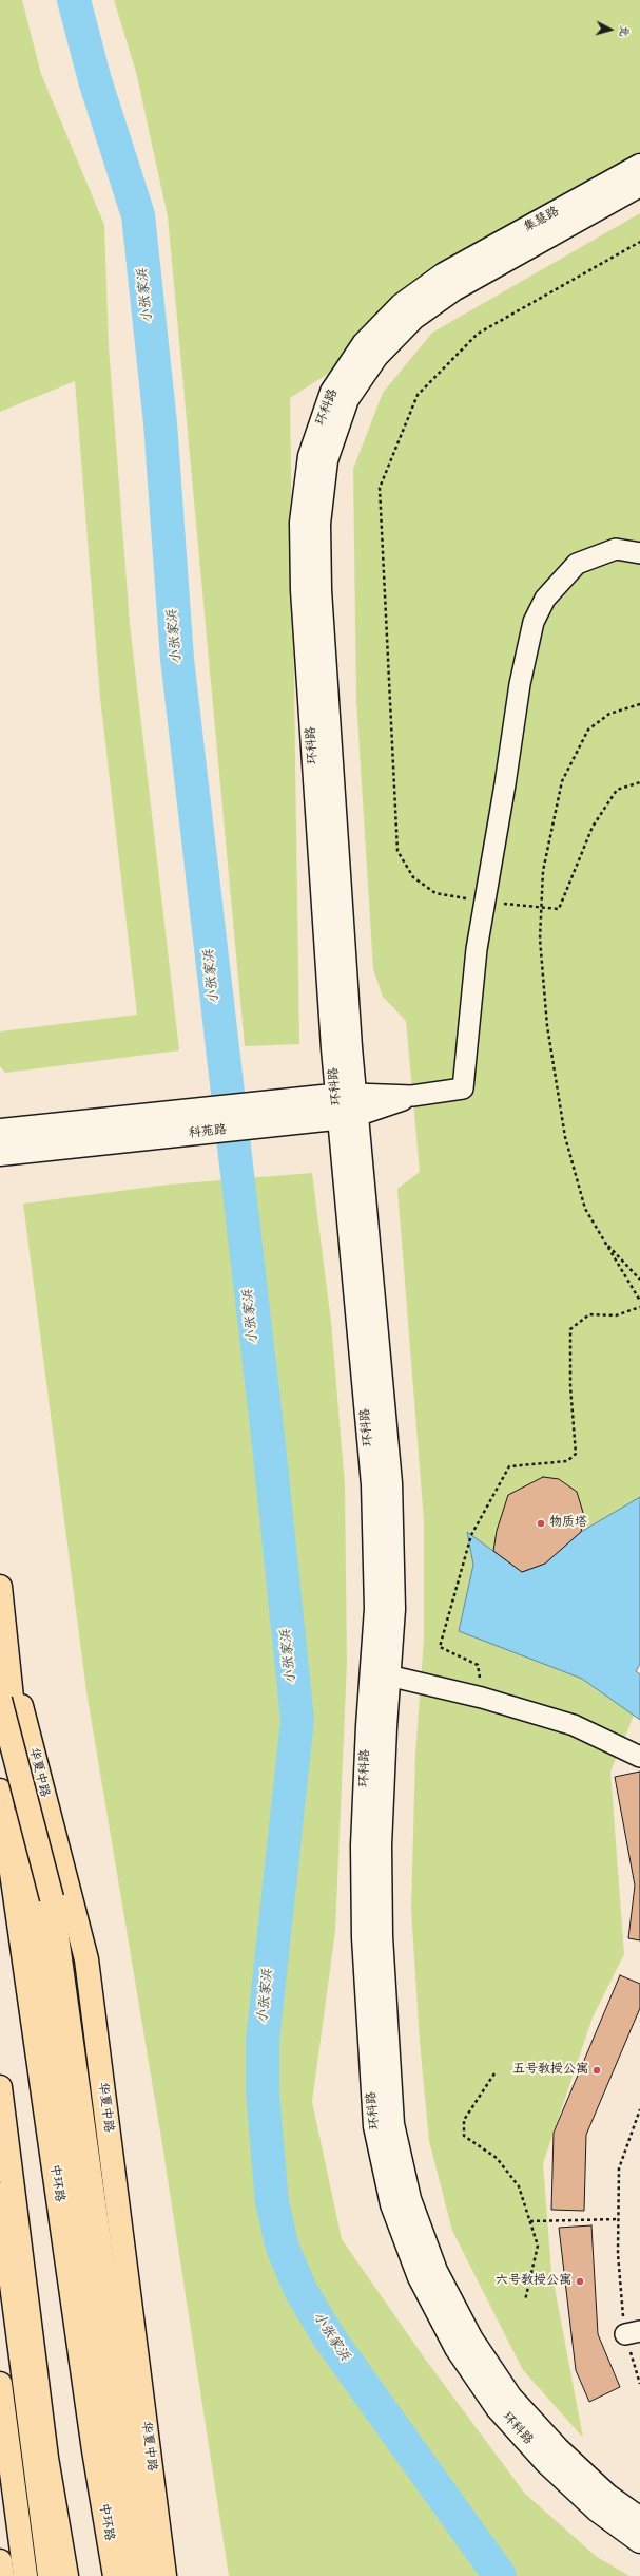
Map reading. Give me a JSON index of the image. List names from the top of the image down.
{
  "streets": {
    "main road": ["华夏中路", "中环路"],
    "street": ["集慧路", "环科路", "科苑路"]
  },
  "crossings": [
    ["集慧路", "环科路"],
    ["环科路", "科苑路"]
  ],
  "water": ["小张家浜"],
  "places": ["物质塔", "五号教授公寓", "六号教授公寓"],
  "north": "right"
}
